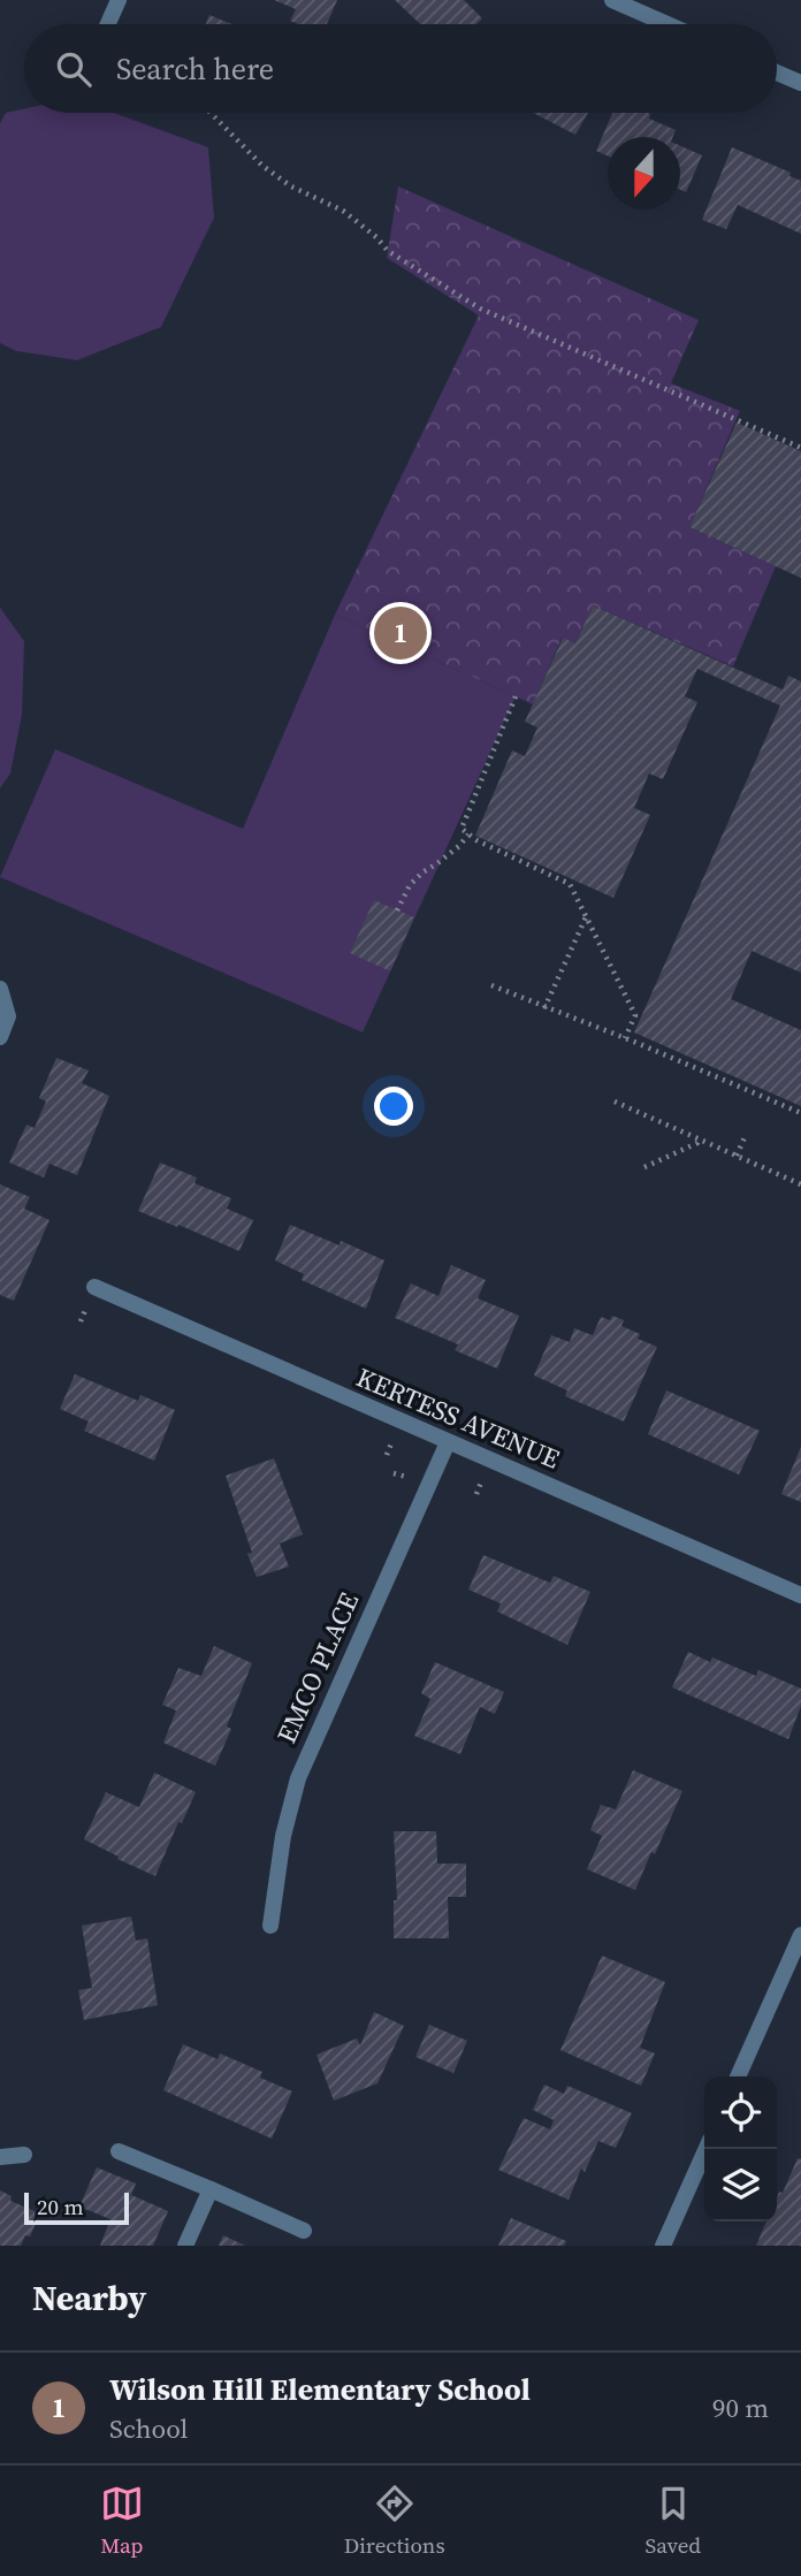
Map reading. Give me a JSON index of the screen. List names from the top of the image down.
{
  "streets": {
    "street": ["KERTESS AVENUE", "EMCO PLACE"]
  },
  "crossings": [
    ["KERTESS AVENUE", "EMCO PLACE"]
  ],
  "scale_bar": "20 m",
  "north": "bottom",
  "page": {
    "search": "Search here",
    "pins": "1",
    "scale": "20 m",
    "heading": "Nearby",
    "list": [
      {
        "mark": "1",
        "name": "Wilson Hill Elementary School",
        "note": "School",
        "value": "90 m"
      }
    ],
    "nav": ["Map", "Directions", "Saved"]
  }
}
